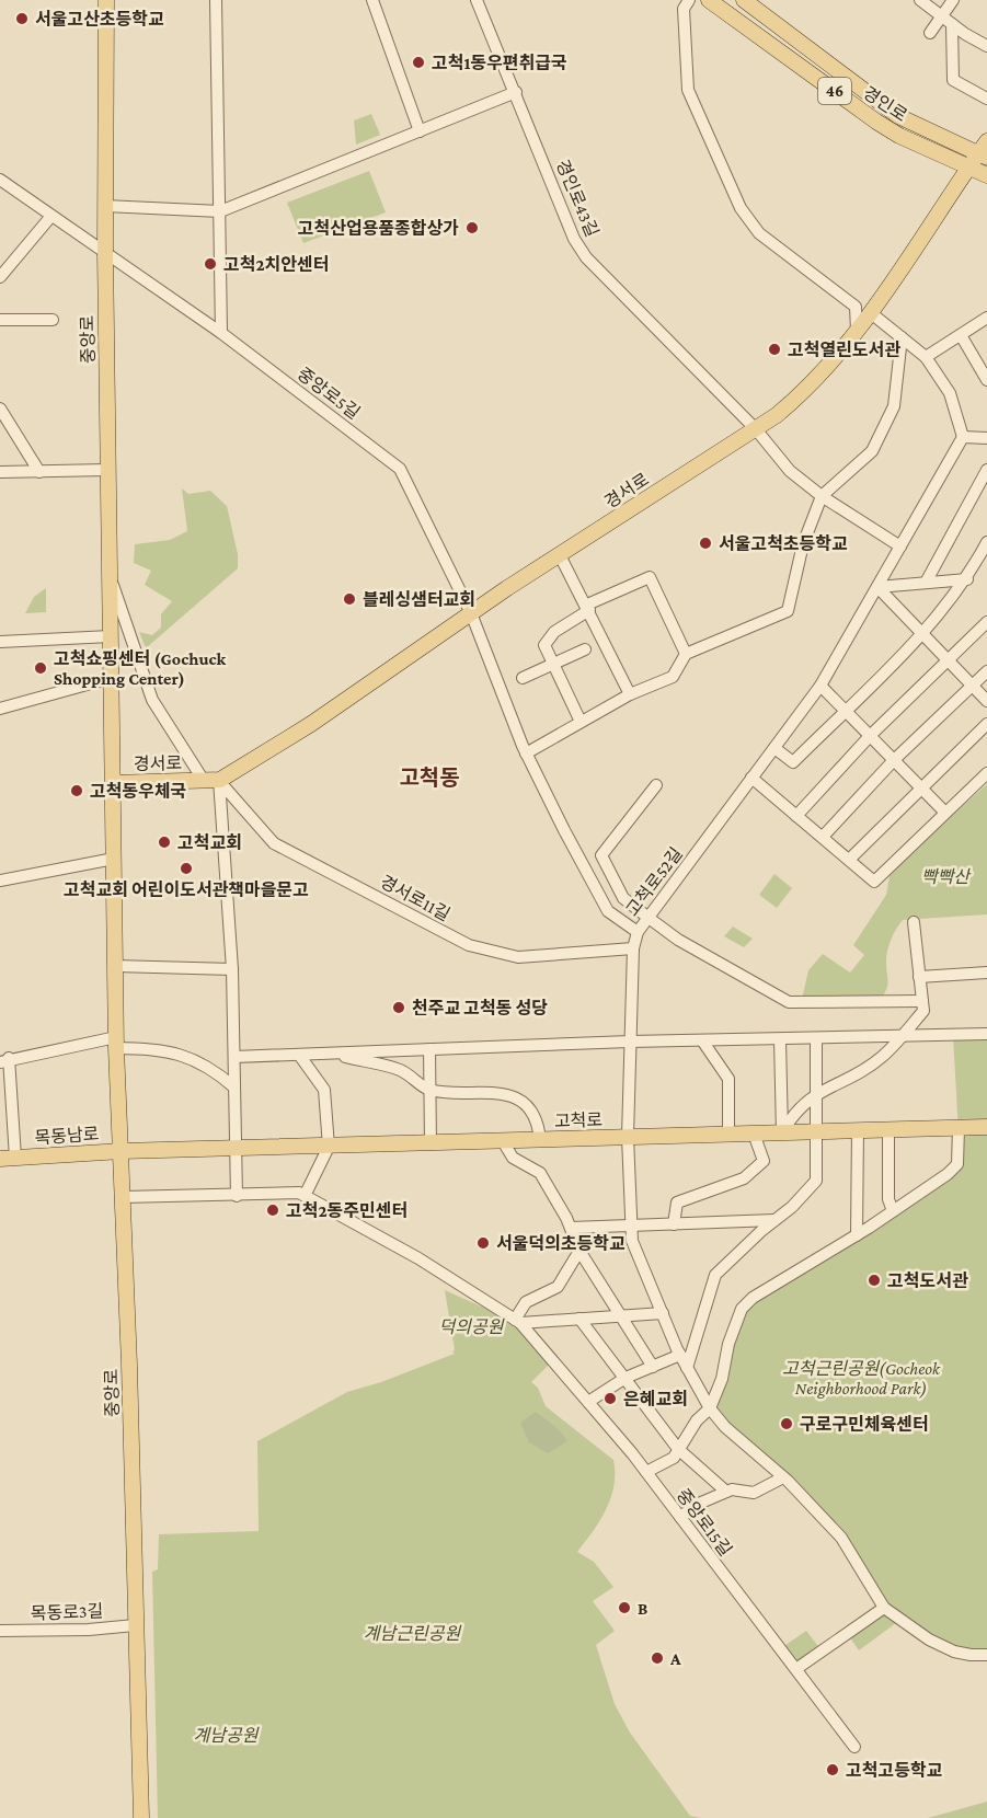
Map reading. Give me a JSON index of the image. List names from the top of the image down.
{
  "streets": {
    "main road": [
      "46",
      "경인로",
      "중앙로",
      "경서로",
      "고척로",
      "목동남로"
    ],
    "street": [
      "경인로43길",
      "중앙로5길",
      "고척로52길",
      "경서로11길",
      "중앙로15길",
      "목동로3길"
    ]
  },
  "crossings": [
    ["경인로", "경서로"],
    ["경인로43길", "경서로"],
    ["경인로43길", "고척로52길"],
    ["중앙로", "중앙로5길"],
    ["중앙로", "경서로"],
    ["중앙로", "고척로"],
    ["중앙로", "목동남로"],
    ["중앙로", "중앙로15길"],
    ["중앙로", "목동로3길"],
    ["중앙로5길", "경서로"],
    ["중앙로5길", "고척로52길"],
    ["경서로", "경서로11길"],
    ["고척로52길", "경서로11길"],
    ["고척로52길", "고척로"],
    ["고척로", "목동남로"]
  ],
  "districts": ["고척동"],
  "parks": [
    "빡빡산",
    "덕의공원",
    "고척근린공원(Gocheok Neighborhood Park)",
    "계남근린공원",
    "계남공원"
  ],
  "places": [
    "서울고산초등학교",
    "고척1동우편취급국",
    "고척산업용품종합상가",
    "고척2치안센터",
    "고척열린도서관",
    "서울고척초등학교",
    "블레싱샘터교회",
    "고척쇼핑센터 (Gochuck Shopping Center)",
    "고척동우체국",
    "고척교회",
    "고척교회 어린이도서관책마을문고",
    "천주교 고척동 성당",
    "고척2동주민센터",
    "서울덕의초등학교",
    "고척도서관",
    "은혜교회",
    "구로구민체육센터",
    "B",
    "A",
    "고척고등학교"
  ]
}
